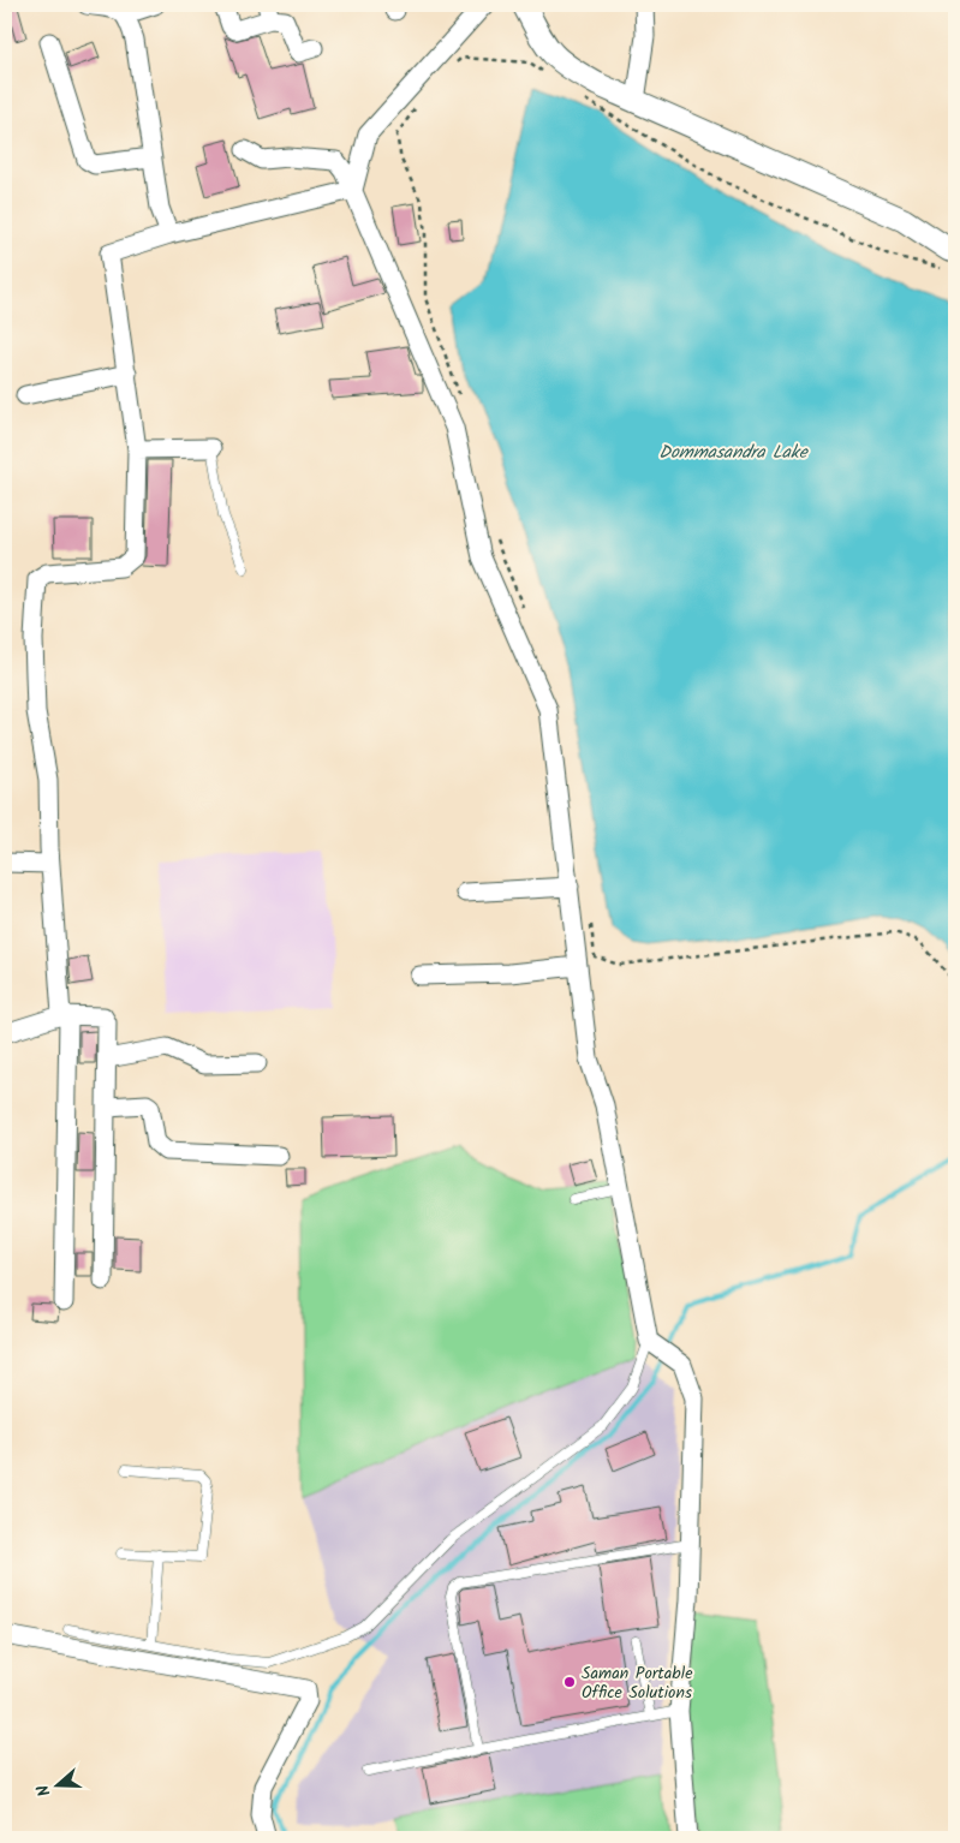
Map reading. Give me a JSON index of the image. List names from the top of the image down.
{
  "water": ["Dommasandra Lake"],
  "places": ["Saman Portable Office Solutions"],
  "north": "left"
}
